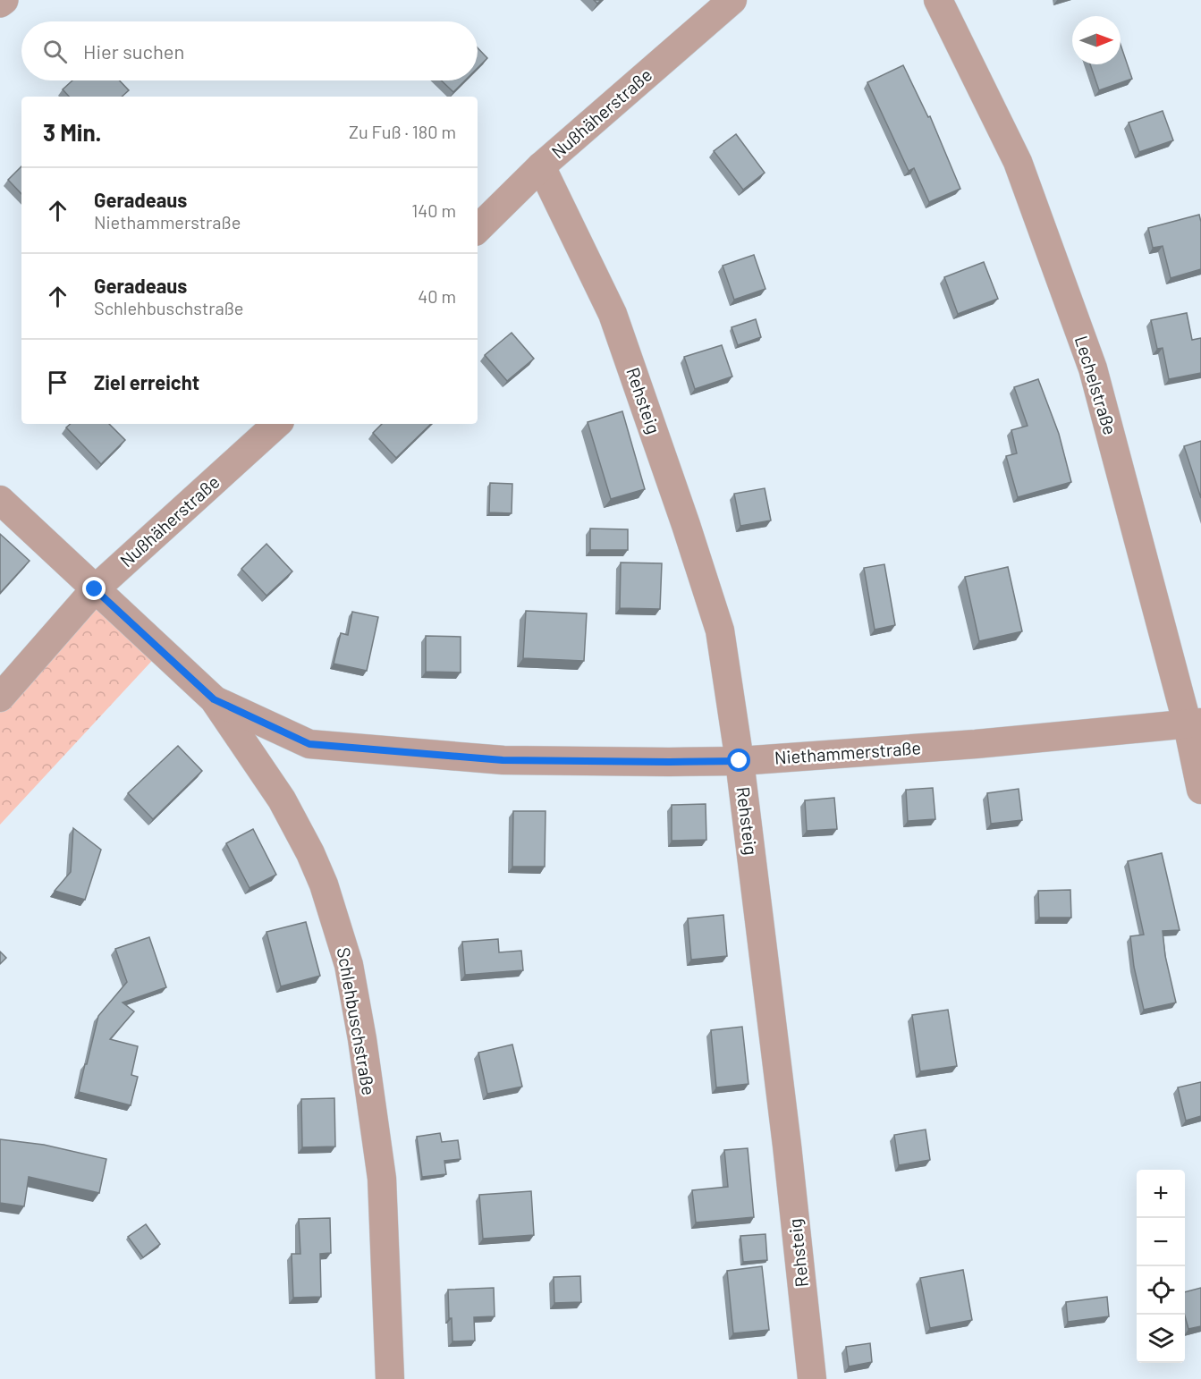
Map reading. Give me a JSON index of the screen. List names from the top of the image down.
{
  "streets": {
    "street": [
      "Nußhäherstraße",
      "Lechelstraße",
      "Rehsteig",
      "Niethammerstraße",
      "Schlehbuschstraße"
    ]
  },
  "crossings": [
    ["Nußhäherstraße", "Rehsteig"],
    ["Nußhäherstraße", "Schlehbuschstraße"],
    ["Lechelstraße", "Niethammerstraße"],
    ["Rehsteig", "Niethammerstraße"],
    ["Niethammerstraße", "Schlehbuschstraße"]
  ],
  "north": "right",
  "page": {
    "search": "Hier suchen",
    "heading": ["3 Min.", "Zu Fuß · 180 m"],
    "list": [
      ["Geradeaus", "Niethammerstraße", "140 m"],
      ["Geradeaus", "Schlehbuschstraße", "40 m"],
      "Ziel erreicht"
    ],
    "map_buttons": ["+", "−"]
  }
}
